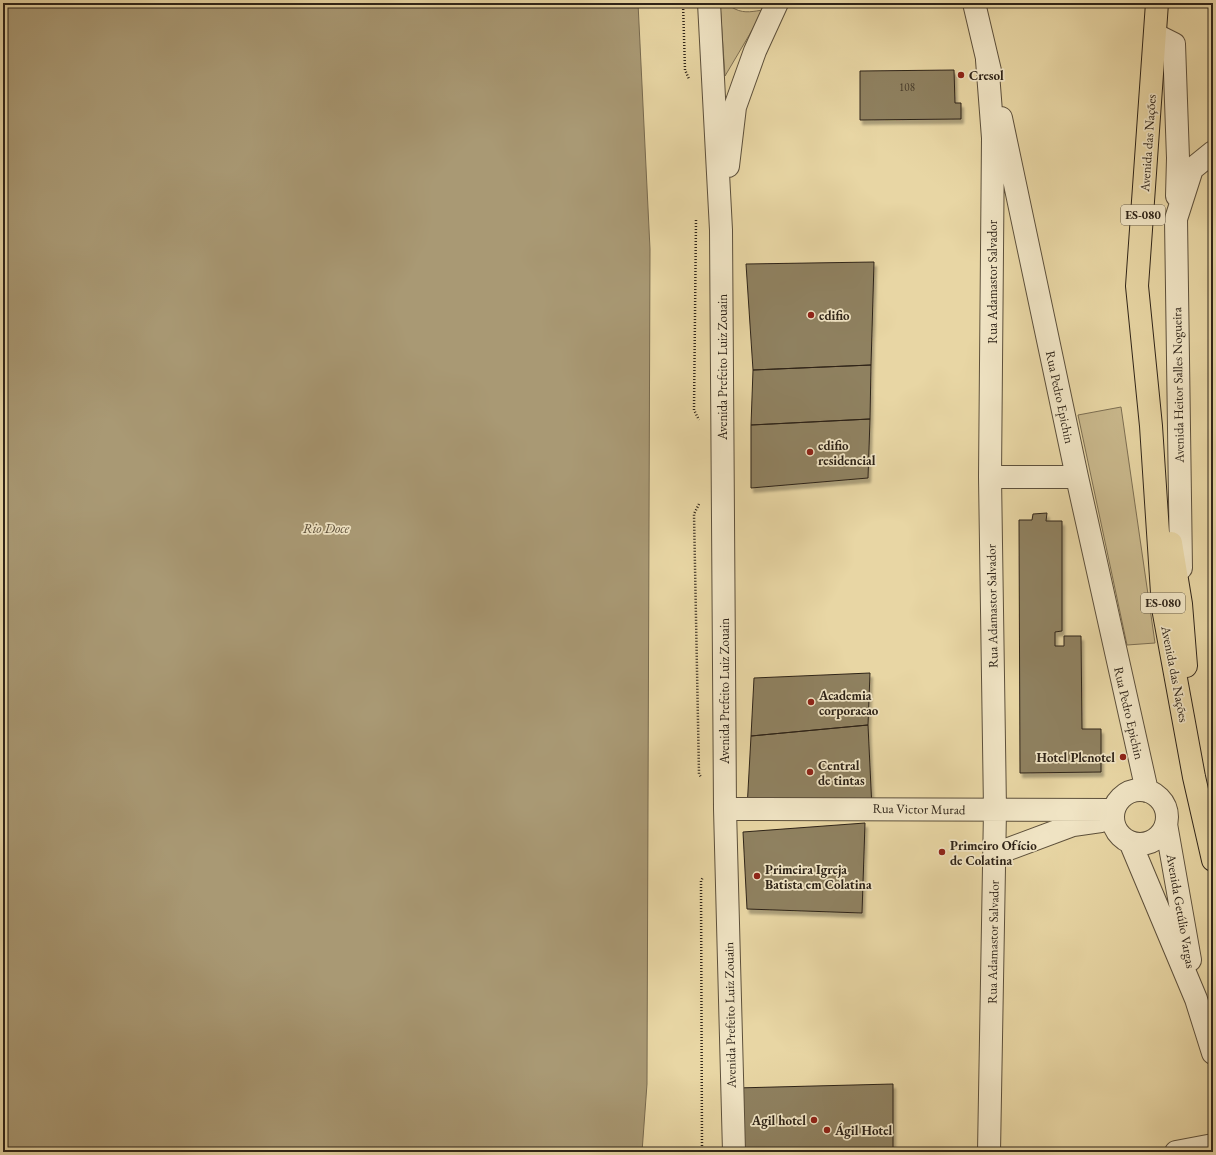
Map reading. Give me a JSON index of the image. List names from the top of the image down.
{
  "streets": {
    "main road": ["Avenida das Nações", "ES-080"],
    "street": [
      "Rua Adamastor Salvador",
      "Avenida Prefeito Luiz Zouain",
      "Avenida Heitor Salles Nogueira",
      "Rua Pedro Epichin",
      "Rua Victor Murad",
      "Avenida Getúlio Vargas"
    ]
  },
  "crossings": [
    ["Avenida das Nações", "Avenida Heitor Salles Nogueira"],
    ["Rua Adamastor Salvador", "Rua Pedro Epichin"],
    ["Rua Adamastor Salvador", "Rua Victor Murad"],
    ["Avenida Prefeito Luiz Zouain", "Rua Victor Murad"],
    ["Rua Pedro Epichin", "Rua Victor Murad"],
    ["Rua Pedro Epichin", "Avenida Getúlio Vargas"],
    ["Rua Victor Murad", "Avenida Getúlio Vargas"]
  ],
  "water": ["Rio Doce"],
  "places": [
    "Cresol",
    "edifio",
    "edifio residencial",
    "Academia corporacao",
    "Hotel Plenotel",
    "Central de tintas",
    "Primeiro Ofício de Colatina",
    "Primeira Igreja Batista em Colatina",
    "Agil hotel",
    "Ágil Hotel"
  ],
  "house_numbers": ["108"]
}
